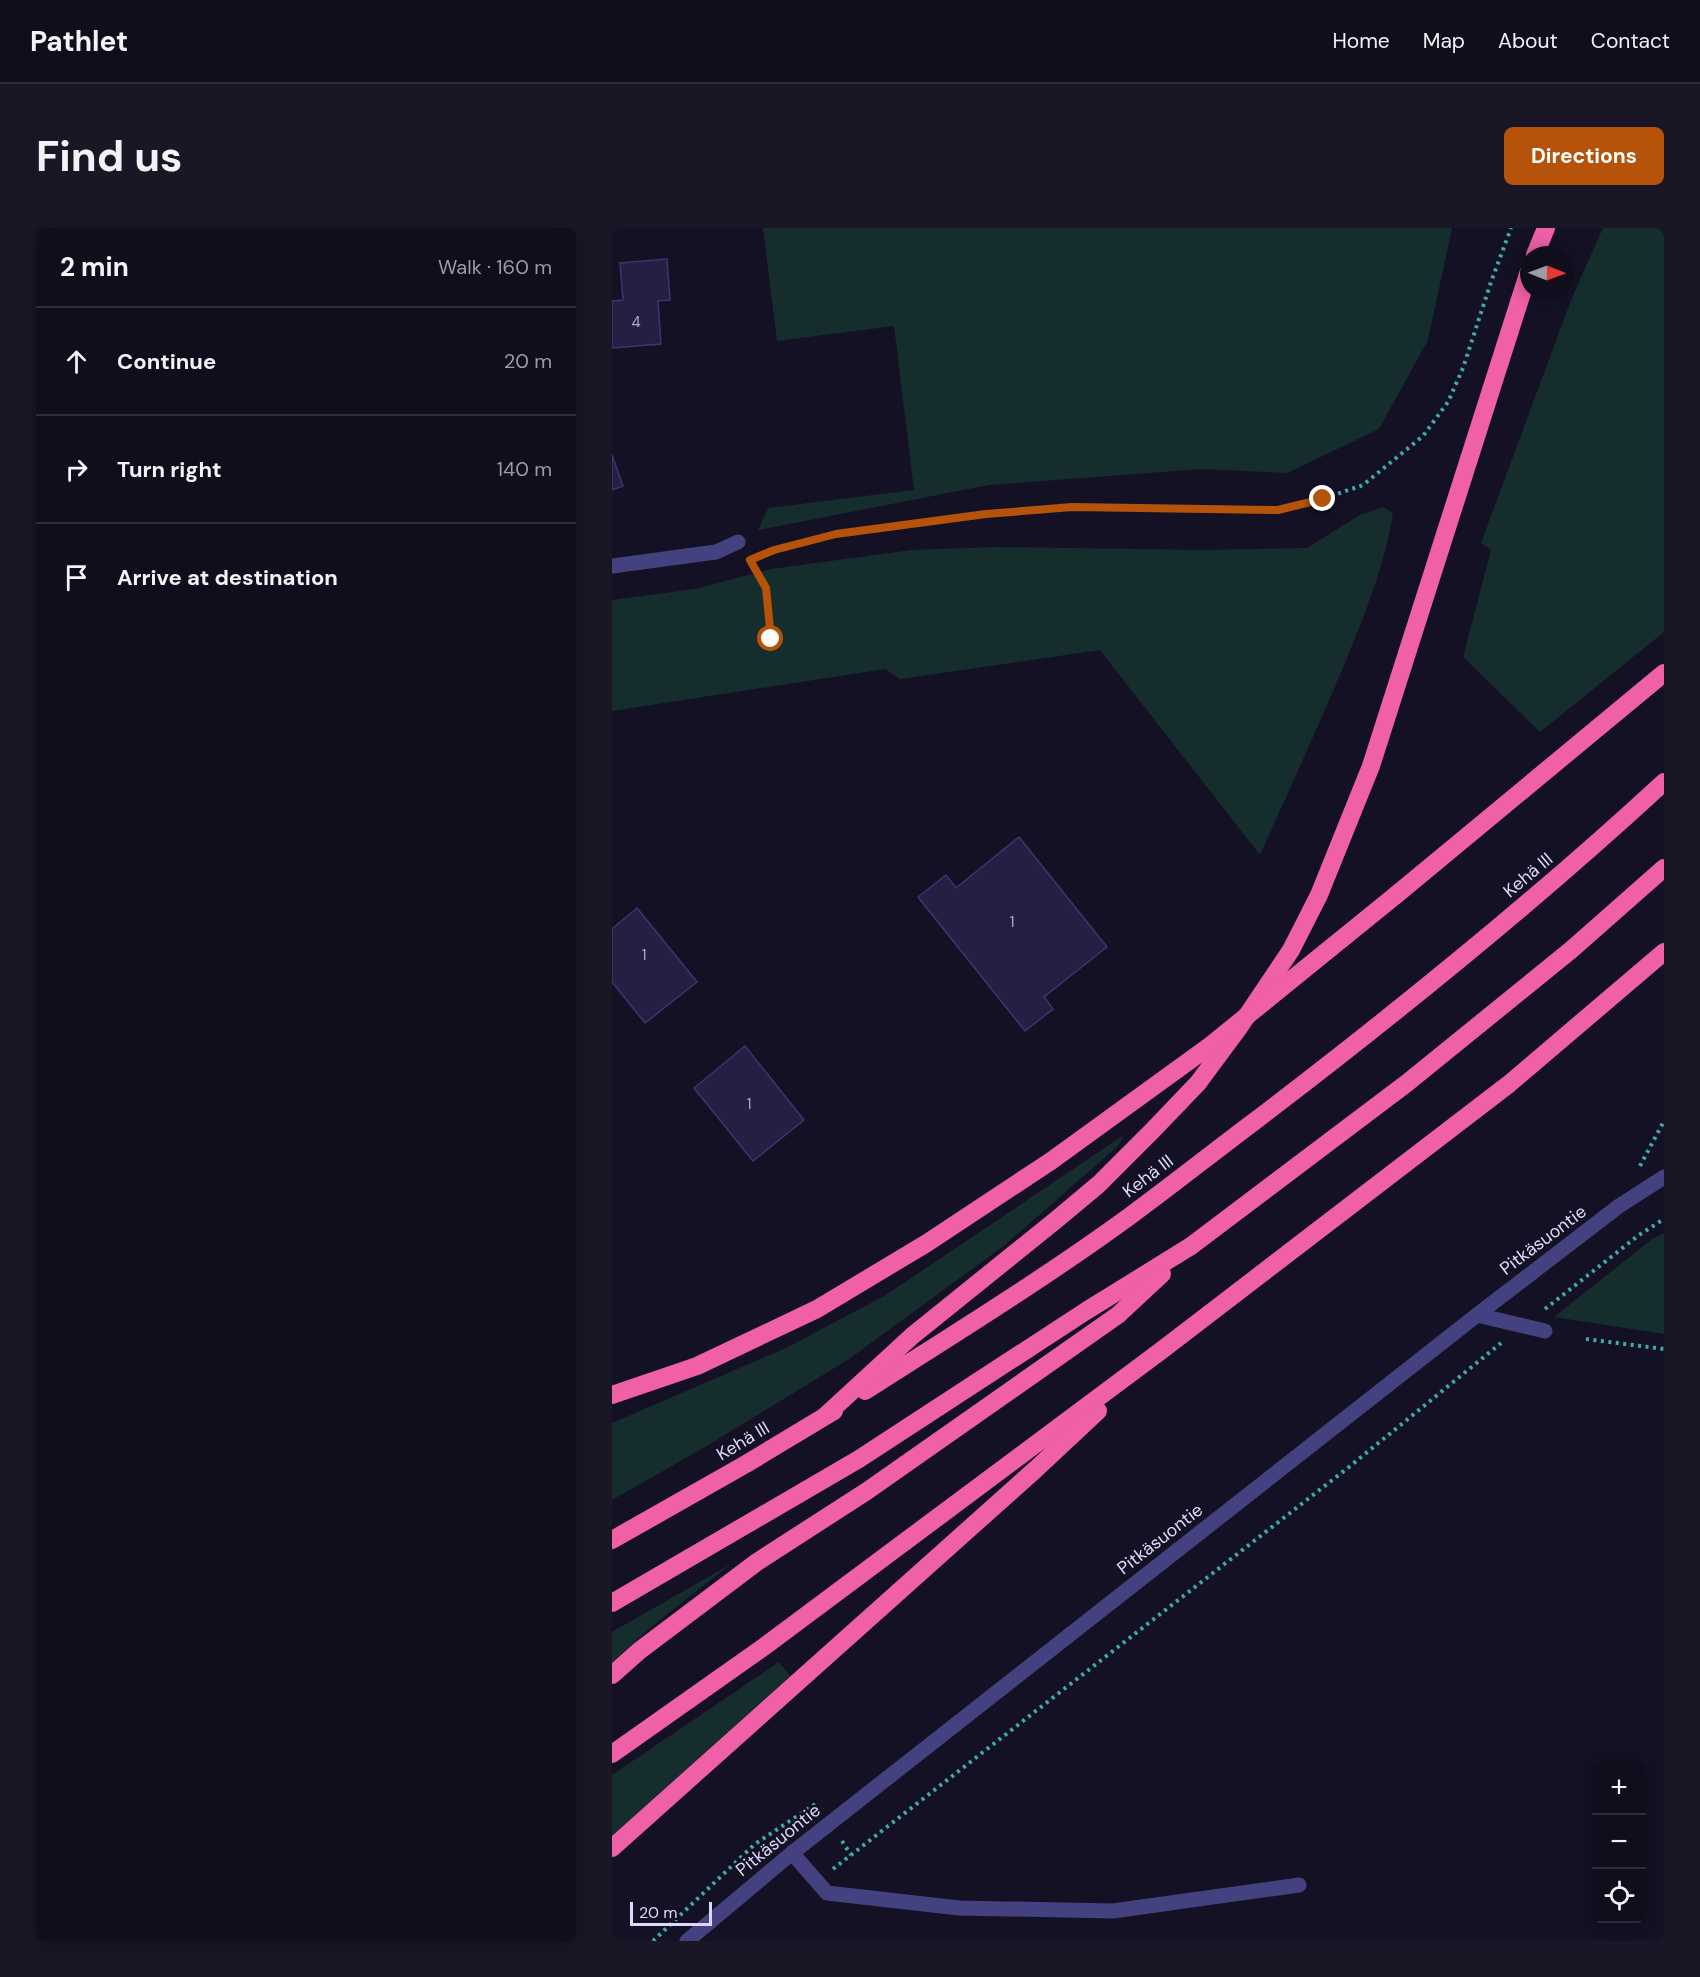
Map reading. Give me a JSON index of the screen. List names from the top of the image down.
{
  "streets": {
    "highway": ["Kehä III"],
    "street": ["Pitkäsuontie"]
  },
  "house_numbers": [
    "4",
    "1",
    "1",
    "1"
  ],
  "scale_bar": "20 m",
  "north": "right",
  "page": {
    "header": "Pathlet",
    "nav": [
      "Home",
      "Map",
      "About",
      "Contact"
    ],
    "buttons": "Directions",
    "title": "Find us",
    "heading": ["2 min", "Walk · 160 m"],
    "list": [
      ["Continue", "20 m"],
      ["Turn right", "140 m"],
      "Arrive at destination"
    ],
    "map_buttons": ["+", "−"],
    "scale": "20 m"
  }
}
